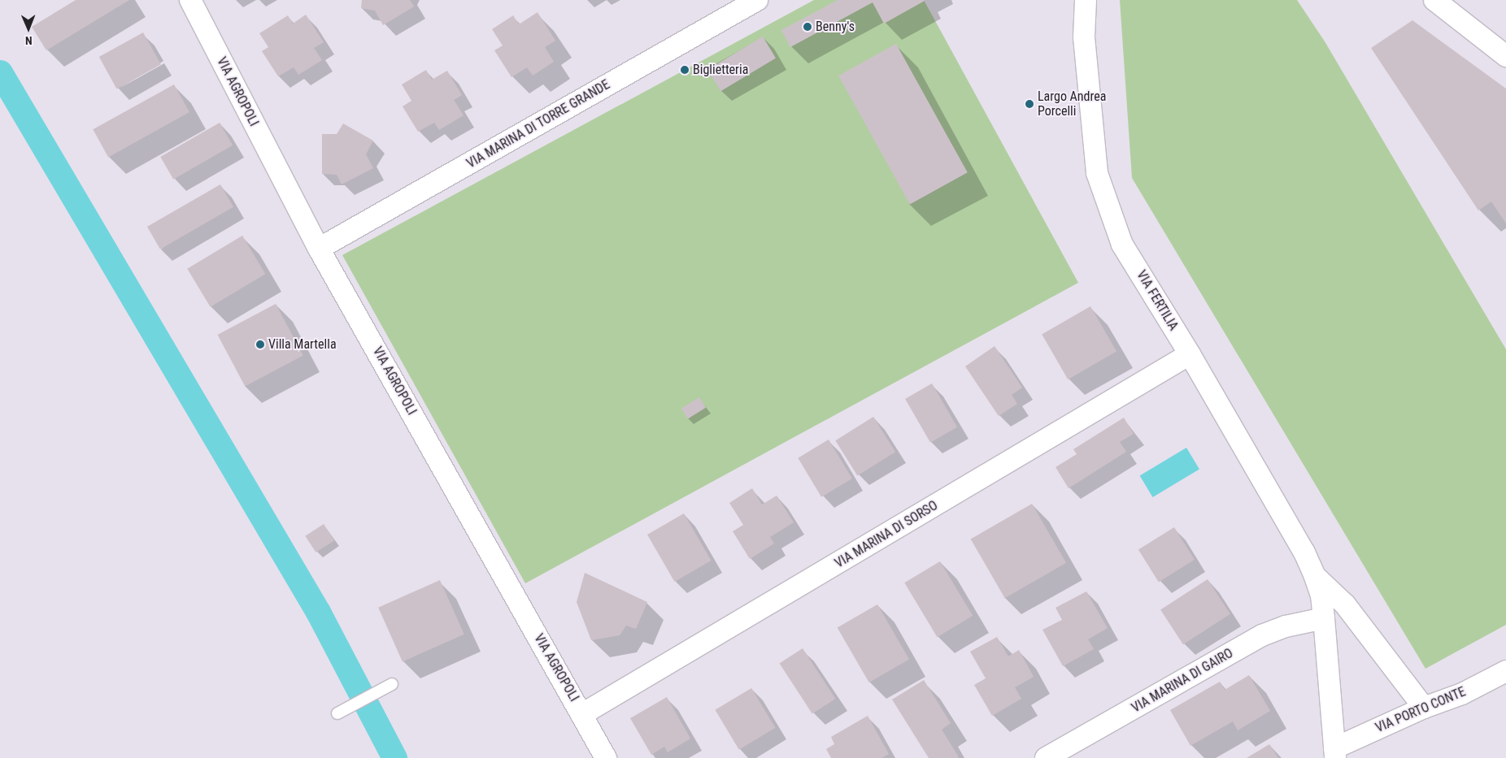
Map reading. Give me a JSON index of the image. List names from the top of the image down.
{
  "streets": {
    "street": [
      "VIA AGROPOLI",
      "VIA MARINA DI TORRE GRANDE",
      "VIA FERTILIA",
      "VIA MARINA DI SORSO",
      "VIA MARINA DI GAIRO",
      "VIA PORTO CONTE"
    ]
  },
  "crossings": [
    ["VIA AGROPOLI", "VIA MARINA DI TORRE GRANDE"],
    ["VIA AGROPOLI", "VIA MARINA DI SORSO"],
    ["VIA FERTILIA", "VIA MARINA DI SORSO"],
    ["VIA FERTILIA", "VIA MARINA DI GAIRO"],
    ["VIA FERTILIA", "VIA PORTO CONTE"]
  ],
  "places": [
    "Benny's",
    "Biglietteria",
    "Largo Andrea Porcelli",
    "Villa Martella"
  ],
  "north": "bottom"
}
